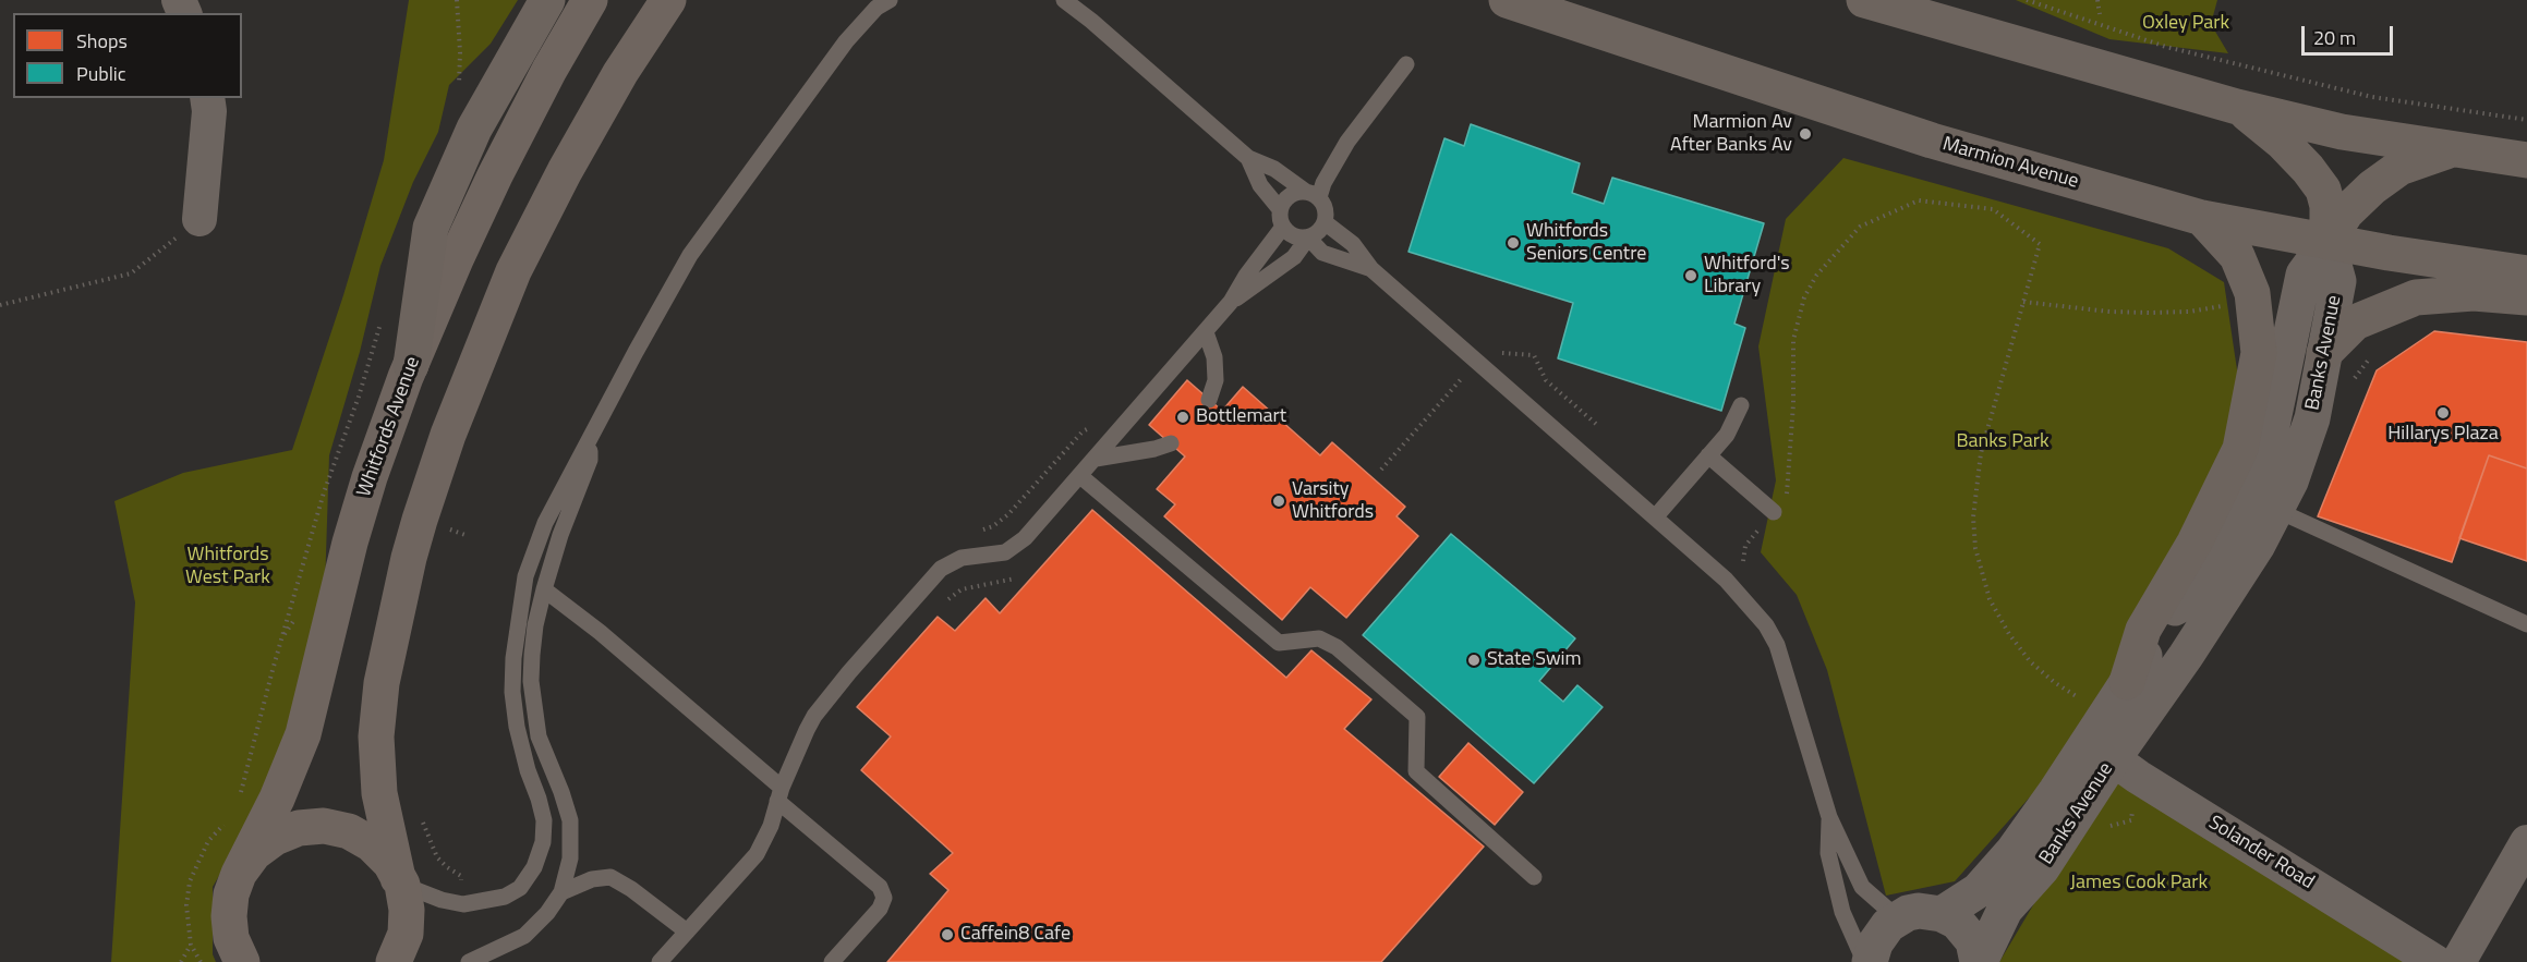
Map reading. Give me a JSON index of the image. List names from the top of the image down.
{
  "streets": {
    "highway": ["Marmion Avenue"],
    "main road": ["Whitfords Avenue"],
    "street": ["Banks Avenue", "Solander Road"]
  },
  "crossings": [
    ["Marmion Avenue", "Banks Avenue"],
    ["Banks Avenue", "Solander Road"]
  ],
  "parks": [
    "Oxley Park",
    "Banks Park",
    "Whitfords West Park",
    "James Cook Park"
  ],
  "places": [
    "Marmion Av After Banks Av",
    "Whitfords Seniors Centre",
    "Whitford's Library",
    "Hillarys Plaza",
    "Bottlemart",
    "Varsity Whitfords",
    "State Swim",
    "Caffein8 Cafe"
  ],
  "legend": ["Shops", "Public"],
  "scale_bar": "20 m"
}
